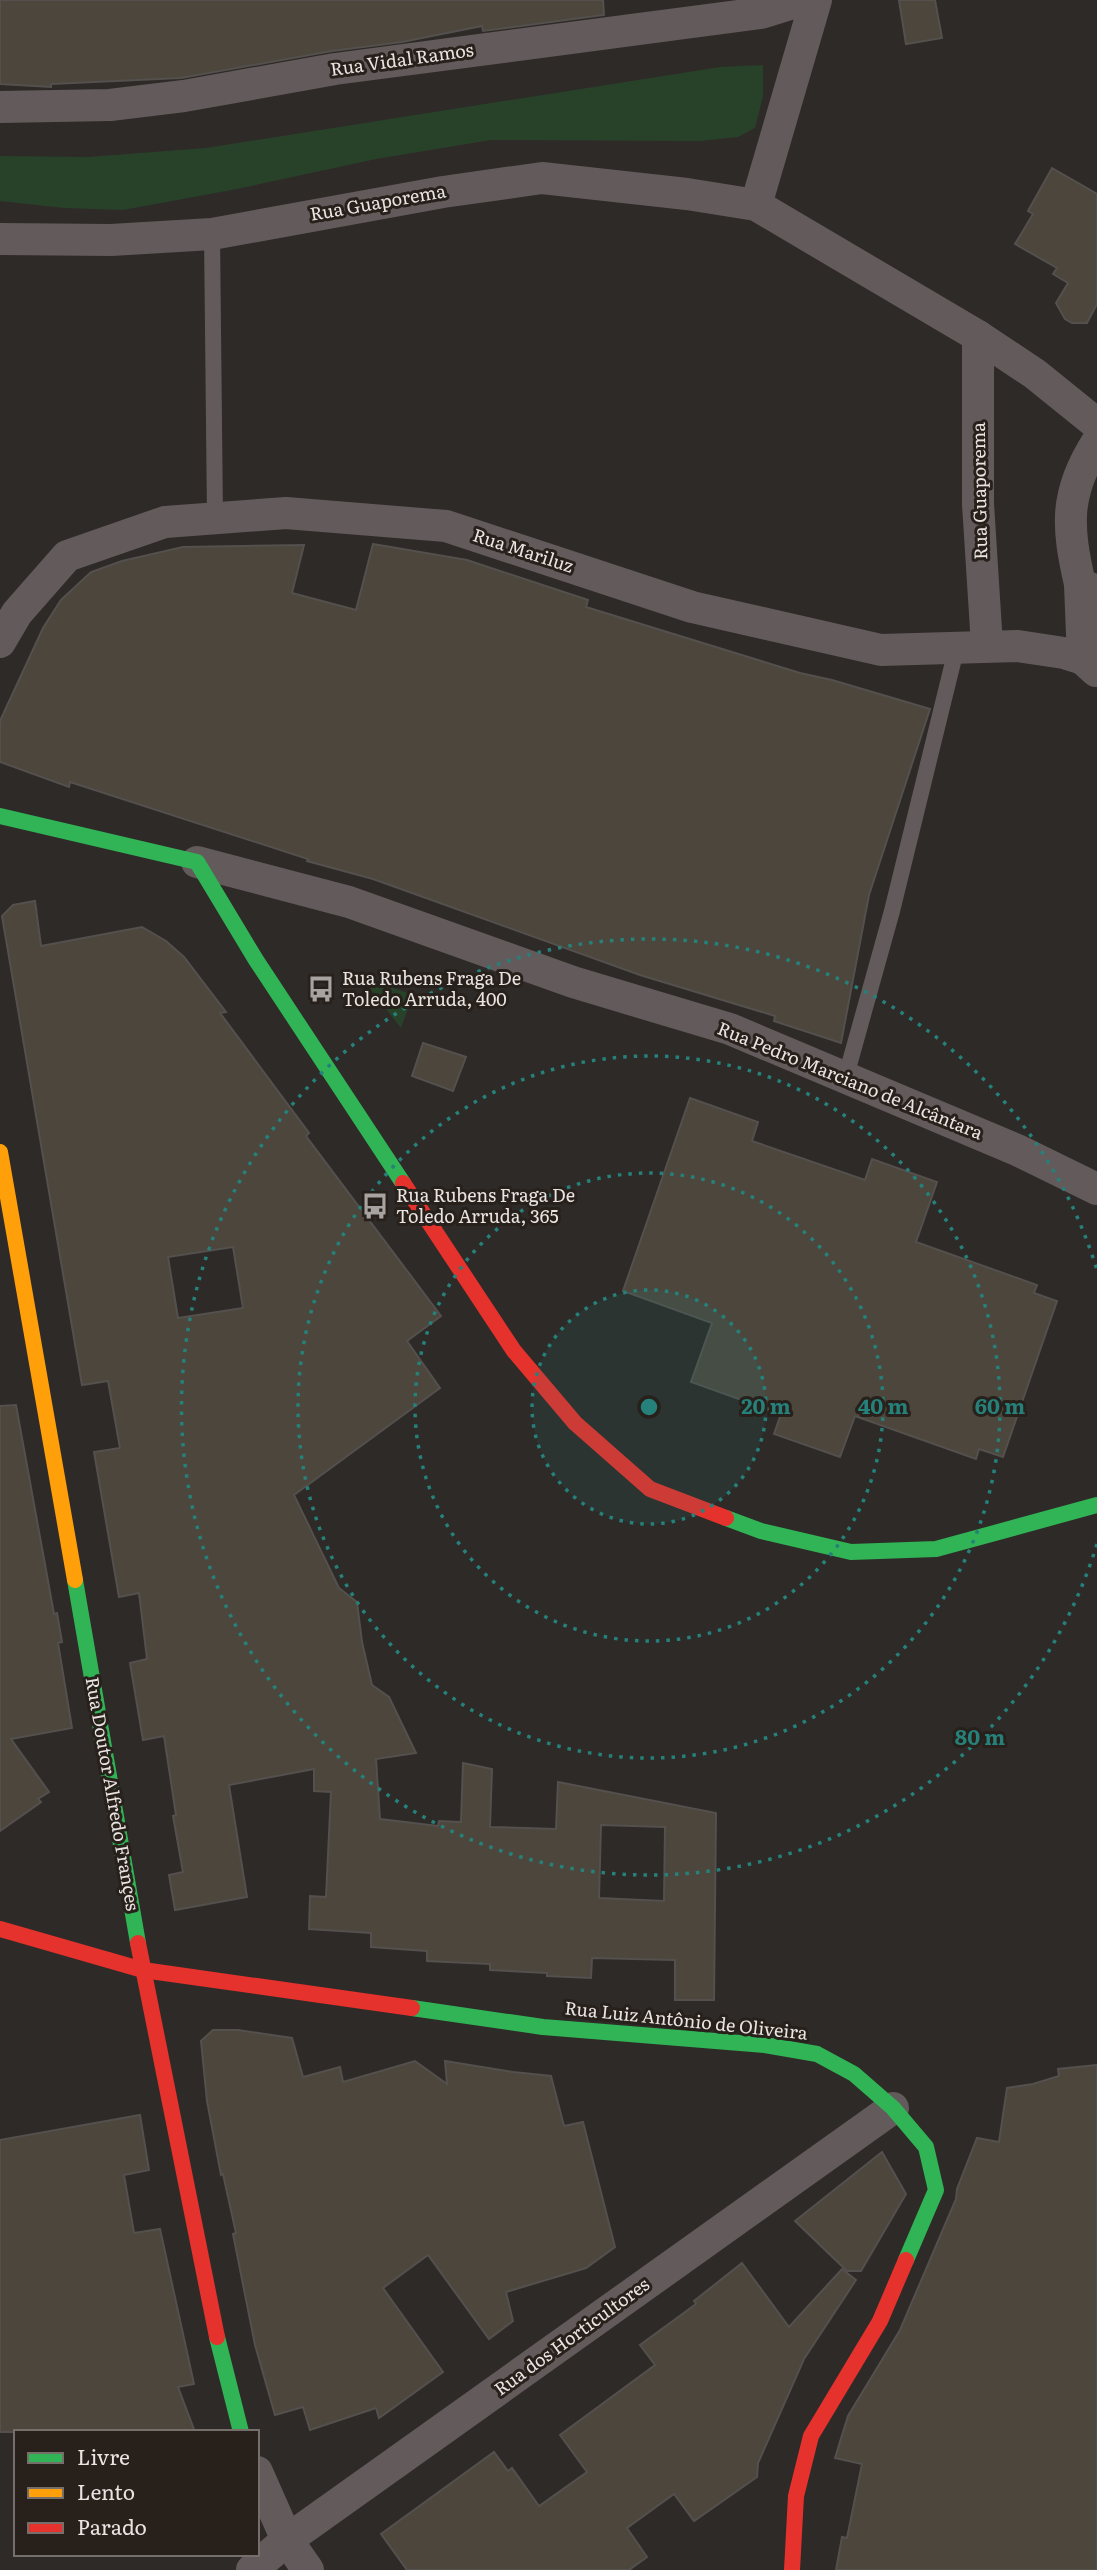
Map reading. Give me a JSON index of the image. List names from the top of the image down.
{
  "streets": {
    "street": [
      "Rua Vidal Ramos",
      "Rua Guaporema",
      "Rua Mariluz",
      "Rua Pedro Marciano de Alcântara",
      "Rua Doutor Alfredo Françes",
      "Rua Luiz Antônio de Oliveira",
      "Rua dos Horticultores"
    ]
  },
  "crossings": [
    ["Rua Guaporema", "Rua Mariluz"],
    ["Rua Doutor Alfredo Françes", "Rua Luiz Antônio de Oliveira"],
    ["Rua Luiz Antônio de Oliveira", "Rua dos Horticultores"]
  ],
  "places": {
    "bus stop": ["Rua Rubens Fraga De Toledo Arruda, 400", "Rua Rubens Fraga De Toledo Arruda, 365"]
  },
  "legend": ["Livre", "Lento", "Parado"],
  "rings": [
    "20 m",
    "40 m",
    "60 m",
    "80 m"
  ]
}
